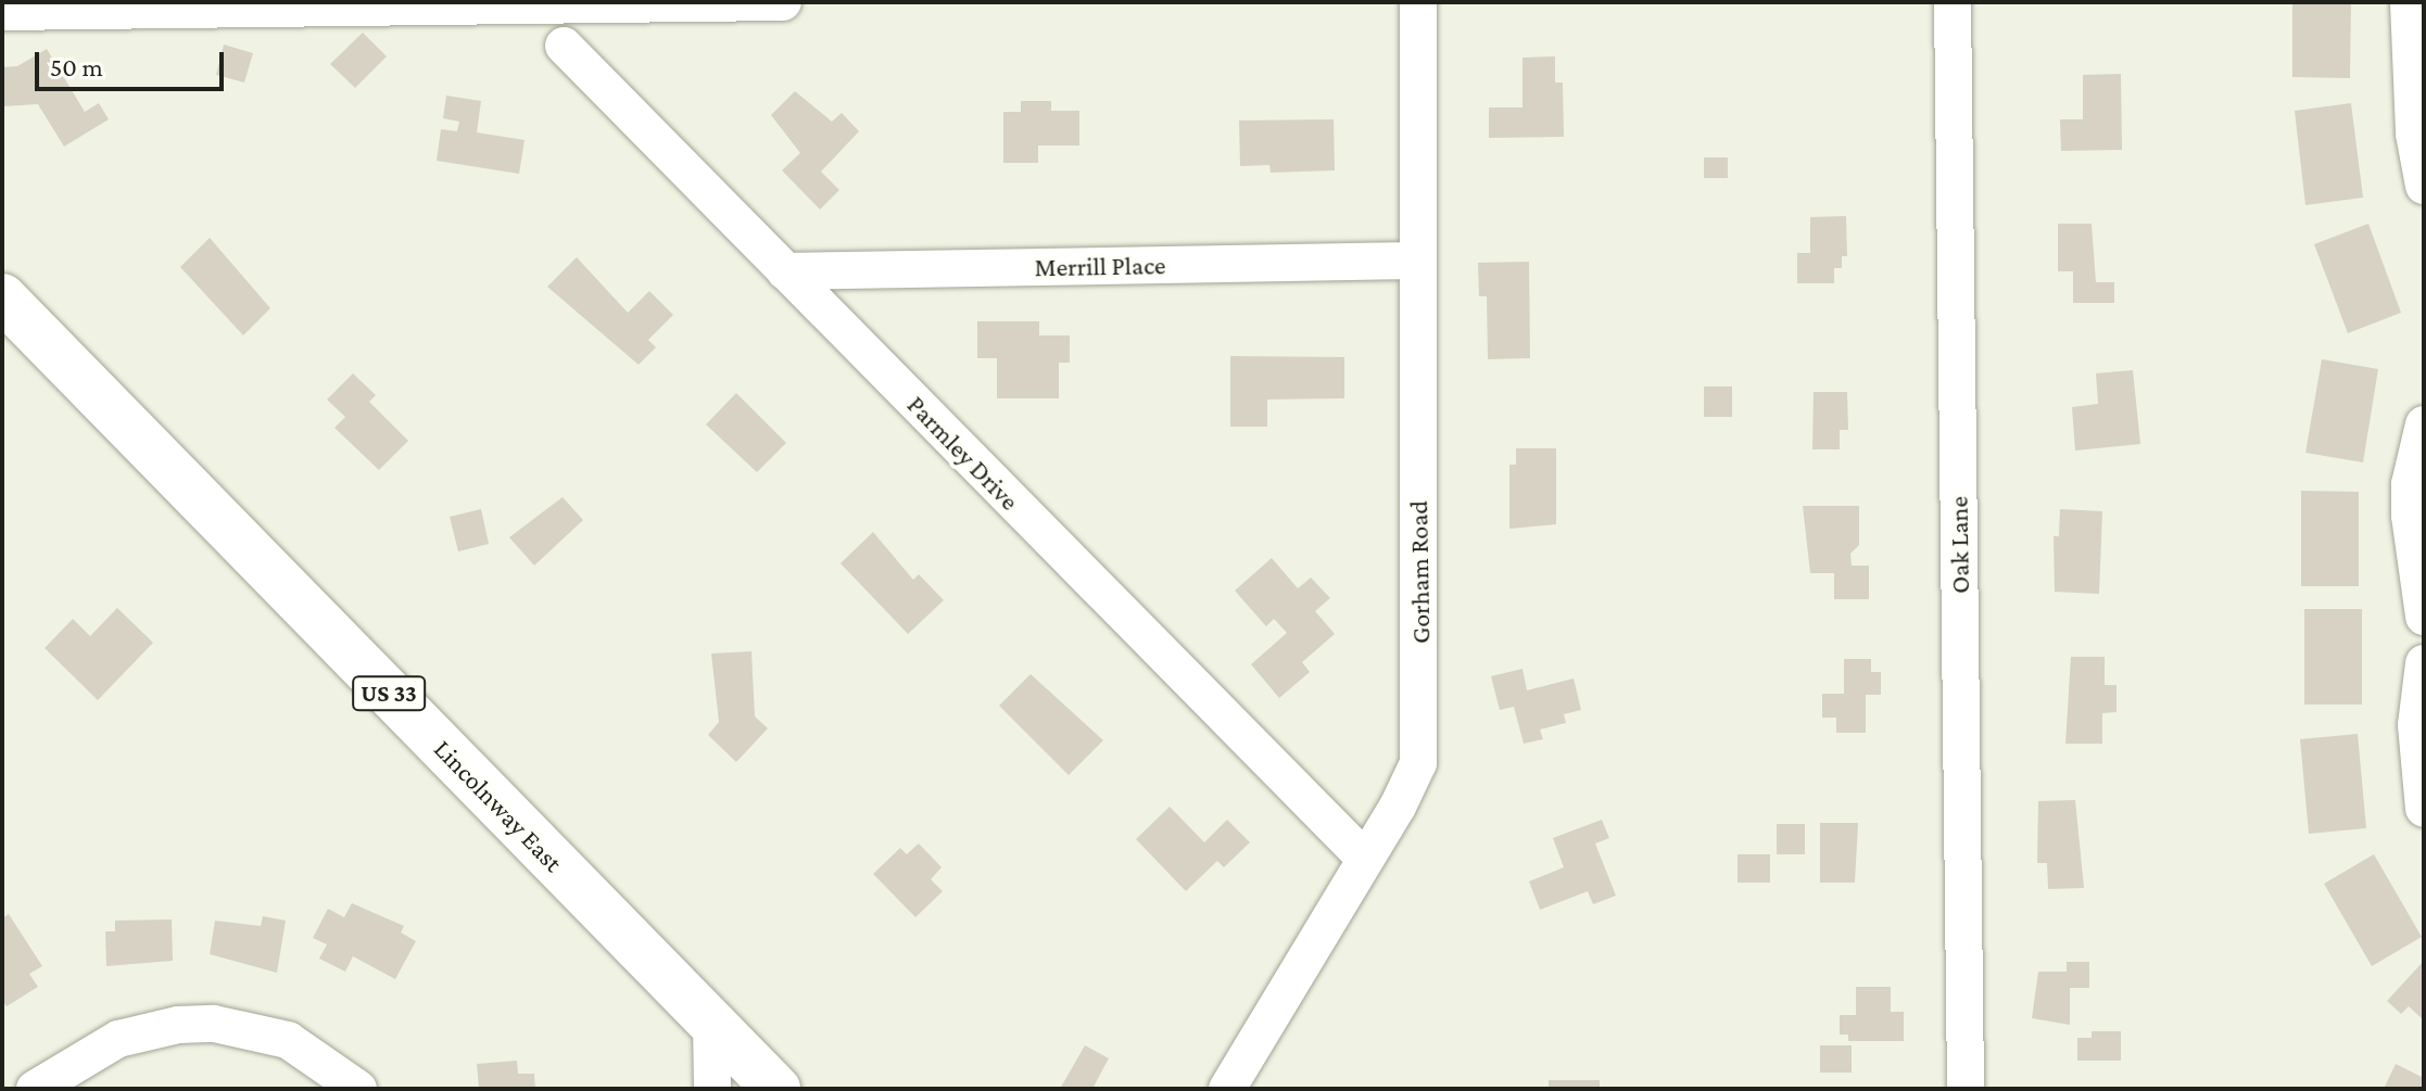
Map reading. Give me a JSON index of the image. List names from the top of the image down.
{
  "streets": {
    "highway": ["US 33", "Lincolnway East"],
    "street": [
      "Merrill Place",
      "Parmley Drive",
      "Oak Lane",
      "Gorham Road"
    ]
  },
  "crossings": [
    ["Merrill Place", "Parmley Drive"],
    ["Merrill Place", "Gorham Road"],
    ["Parmley Drive", "Gorham Road"]
  ],
  "scale_bar": "50 m"
}
